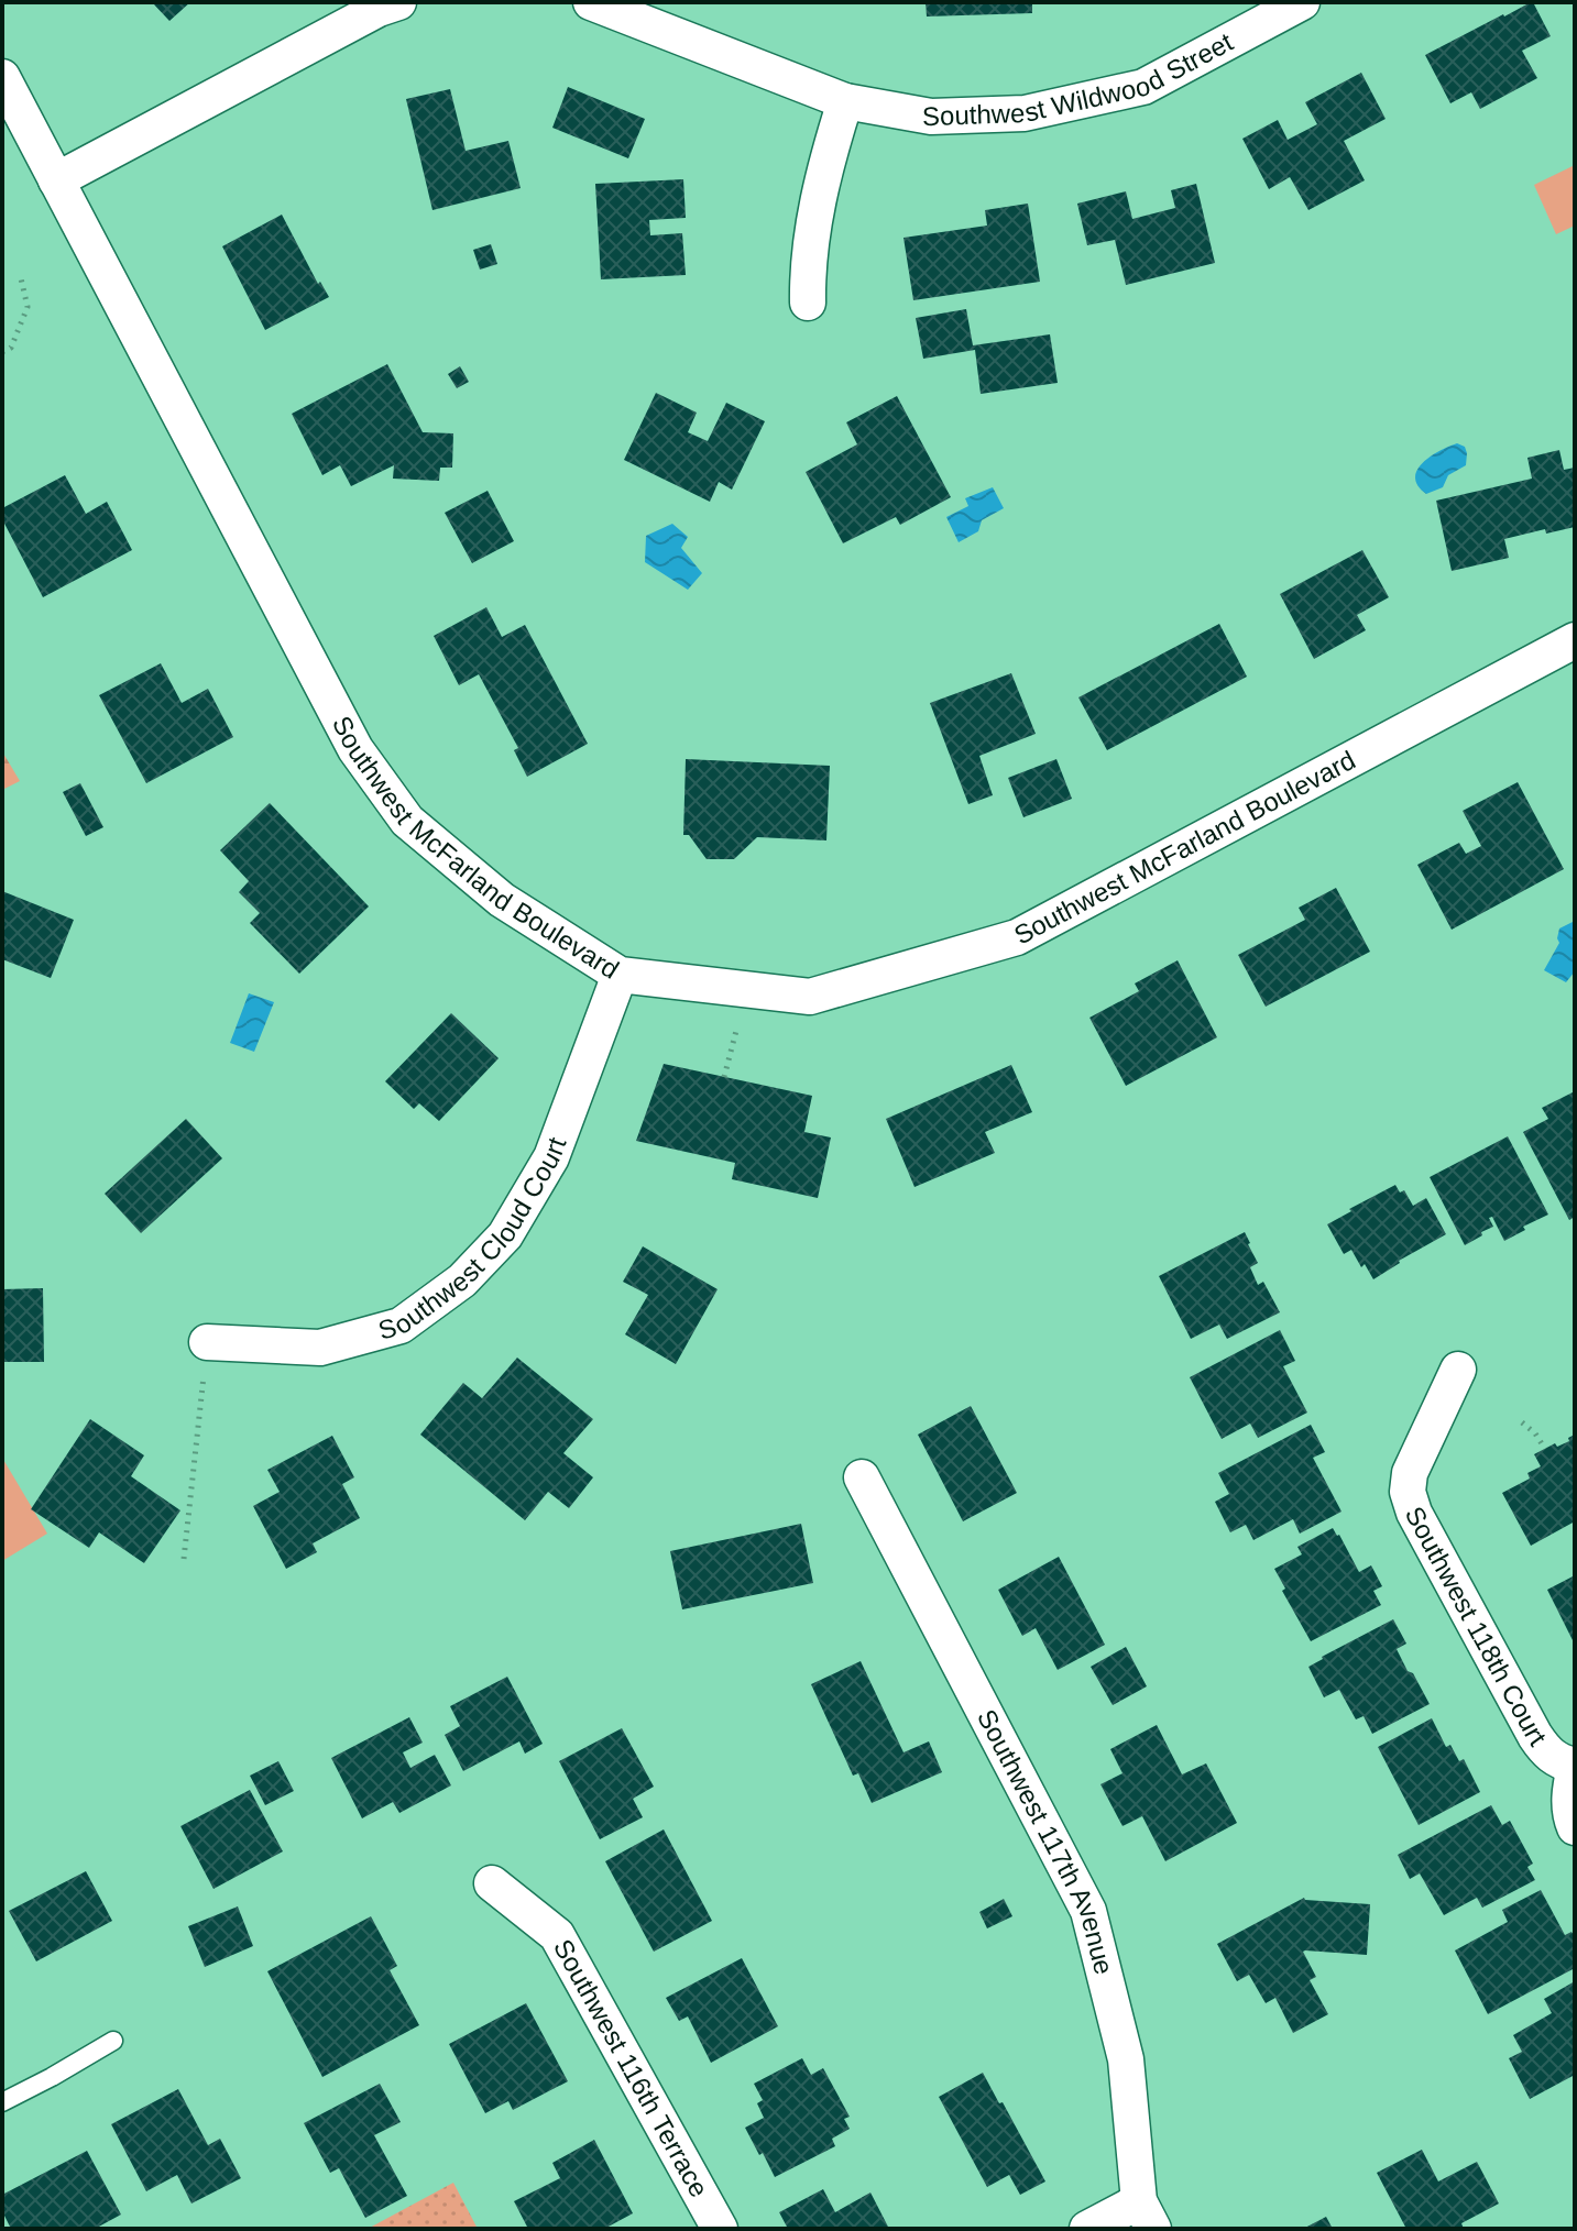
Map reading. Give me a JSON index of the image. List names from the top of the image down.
{
  "streets": {
    "street": [
      "Southwest Wildwood Street",
      "Southwest McFarland Boulevard",
      "Southwest Cloud Court",
      "Southwest 118th Court",
      "Southwest 117th Avenue",
      "Southwest 116th Terrace"
    ]
  },
  "crossings": [
    ["Southwest McFarland Boulevard", "Southwest Cloud Court"]
  ]
}
